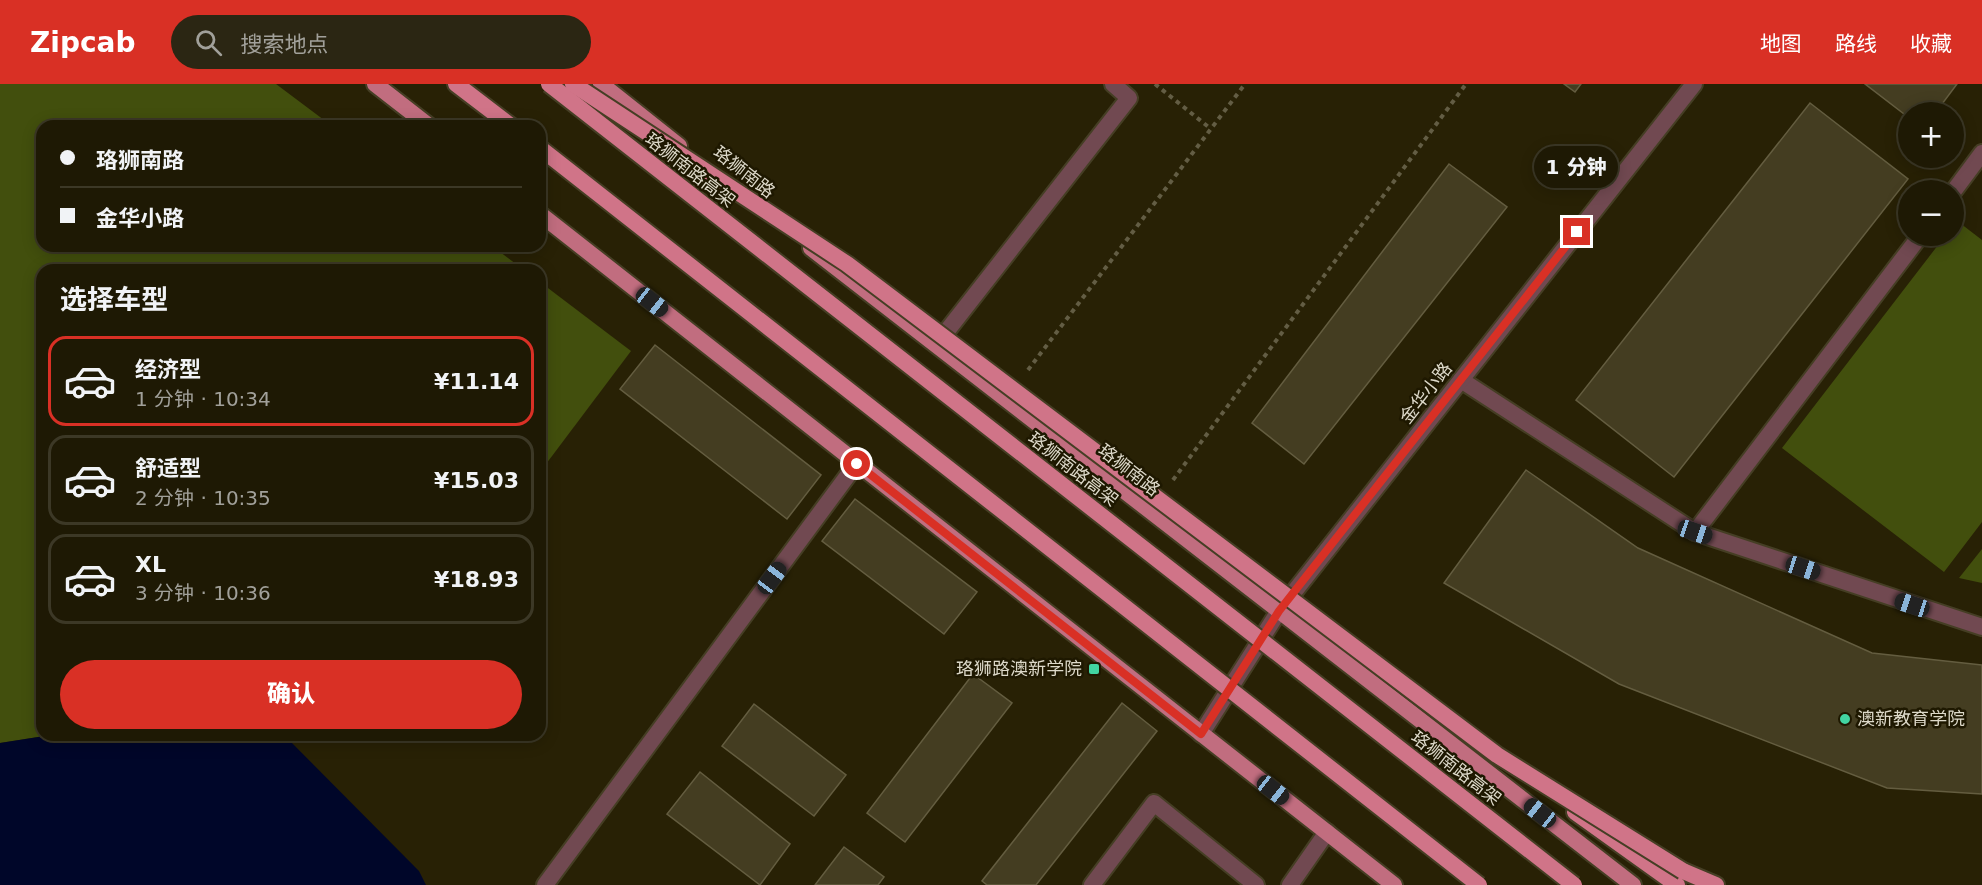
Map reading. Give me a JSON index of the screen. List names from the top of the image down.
{
  "streets": {
    "highway": ["珞狮南路高架"],
    "main road": ["珞狮南路"],
    "street": ["金华小路"]
  },
  "crossings": [
    ["珞狮南路", "金华小路"]
  ],
  "places": {
    "transit": ["珞狮路澳新学院"],
    "other": ["澳新教育学院"]
  },
  "page": {
    "header": "Zipcab",
    "search": "搜索地点",
    "nav": ["地图", "路线", "收藏"],
    "map_buttons": ["+", "−"],
    "banner": ["珞狮南路", "金华小路"],
    "bubble": "1 分钟",
    "heading": "选择车型",
    "list": [
      {
        "name": "经济型",
        "note": "1 分钟 · 10:34",
        "value": "¥11.14"
      },
      {
        "name": "舒适型",
        "note": "2 分钟 · 10:35",
        "value": "¥15.03"
      },
      {
        "name": "XL",
        "note": "3 分钟 · 10:36",
        "value": "¥18.93"
      }
    ],
    "buttons": "确认"
  }
}
